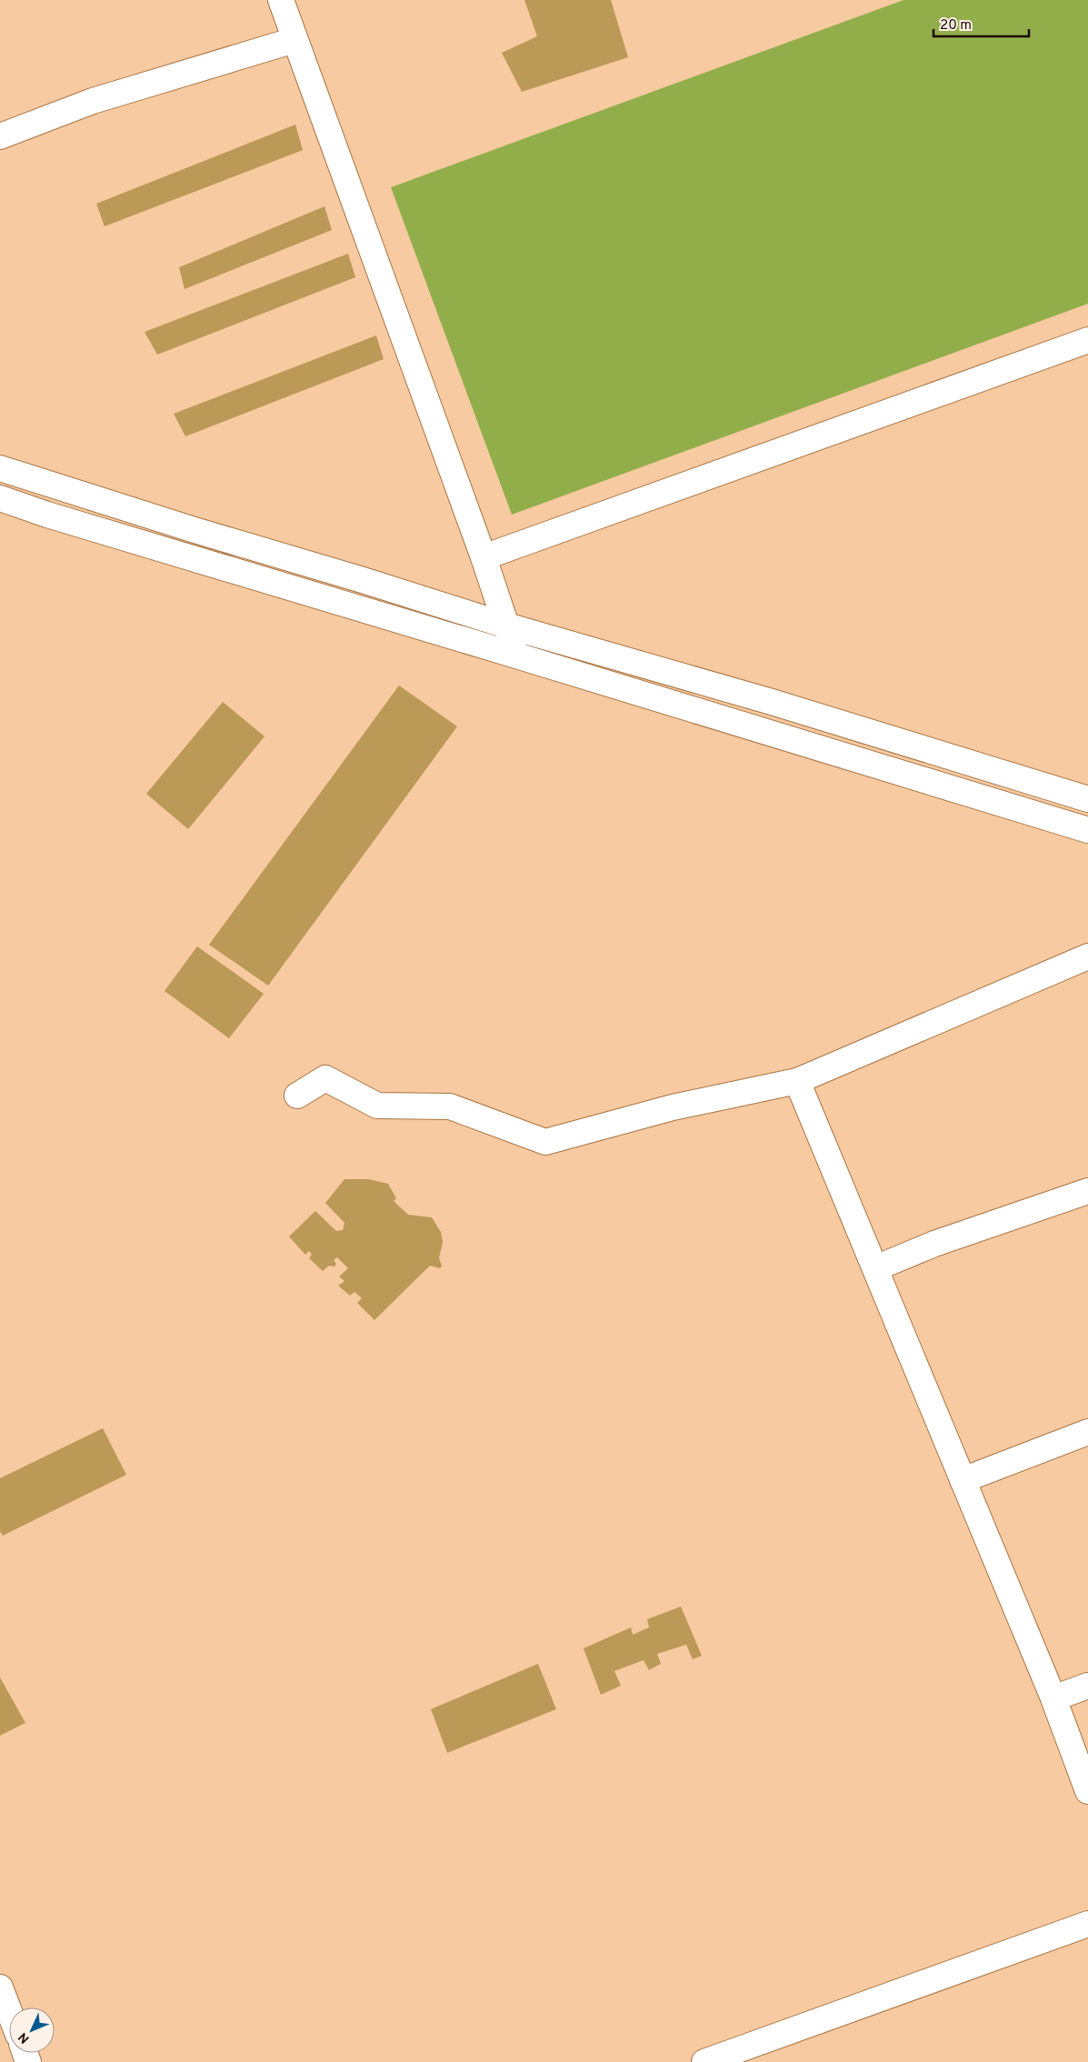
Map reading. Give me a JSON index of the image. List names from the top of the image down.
{
  "scale_bar": "20 m",
  "north": "bottom left"
}
